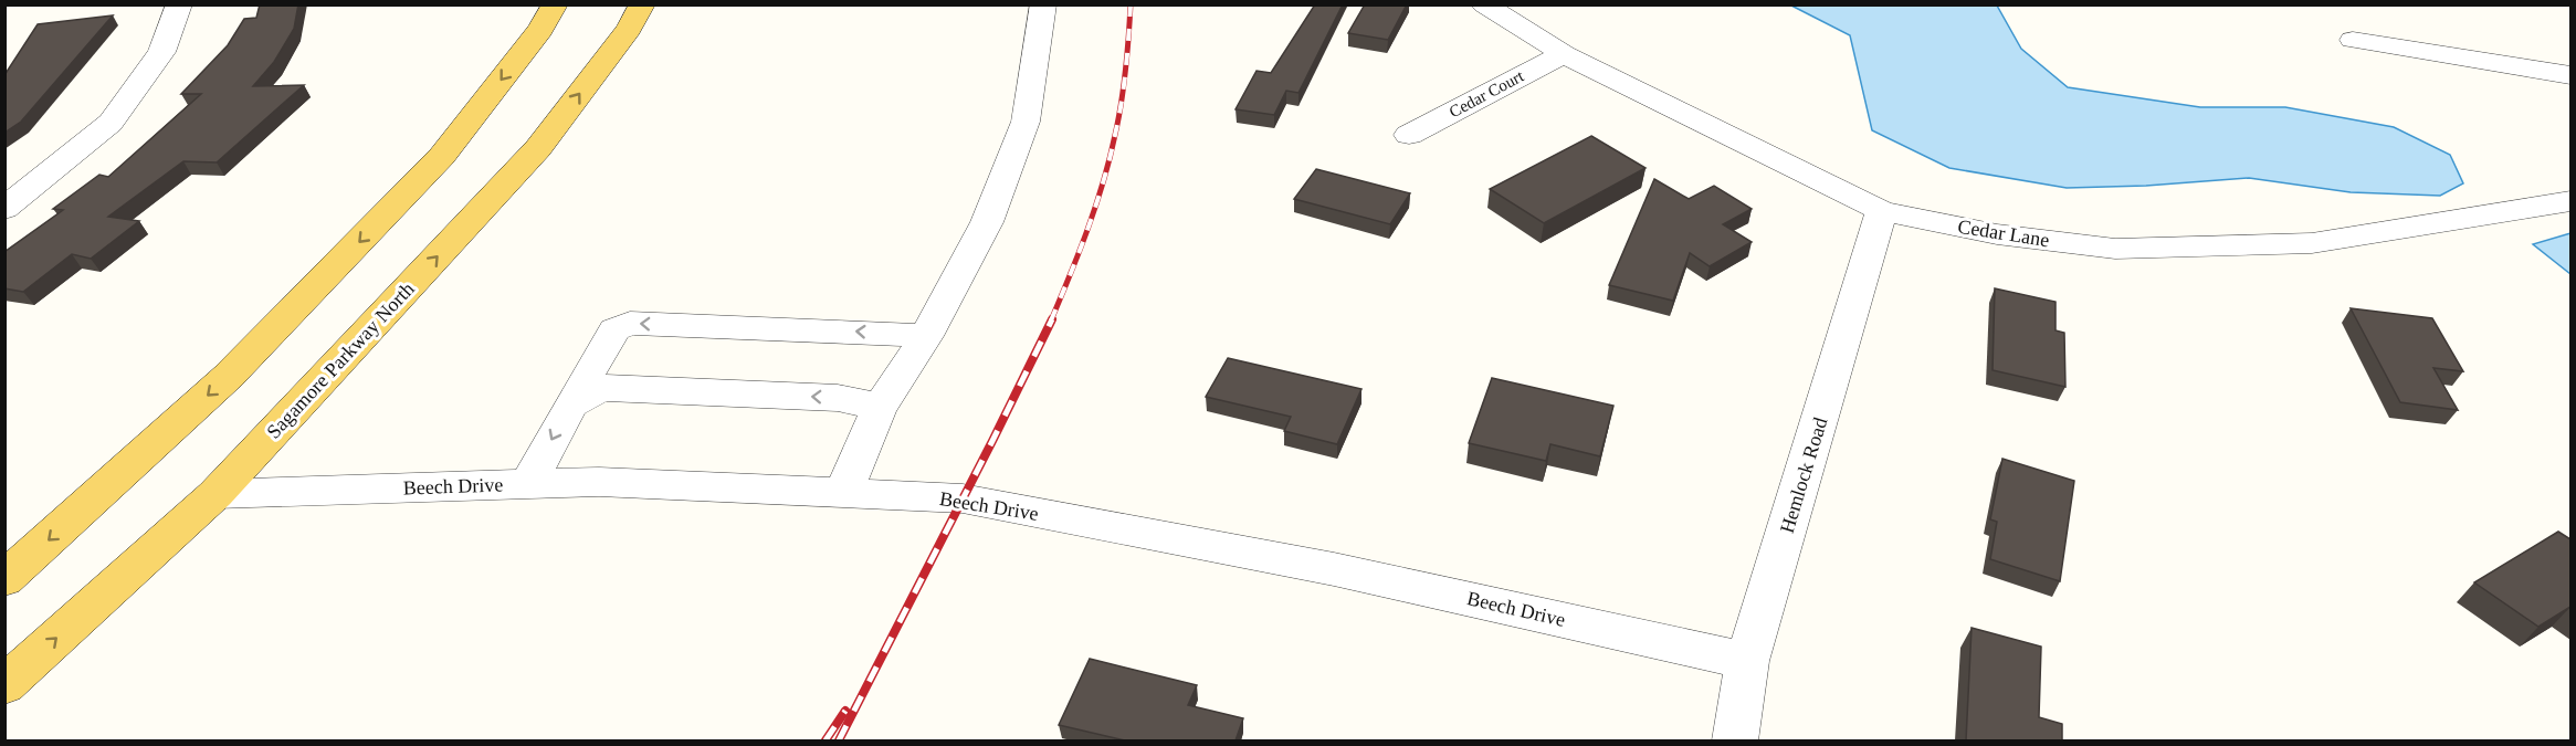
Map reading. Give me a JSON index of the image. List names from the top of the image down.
{
  "streets": {
    "main road": ["Sagamore Parkway North"],
    "street": [
      "Cedar Court",
      "Cedar Lane",
      "Hemlock Road",
      "Beech Drive"
    ]
  },
  "crossings": [
    ["Cedar Court", "Cedar Lane"],
    ["Cedar Lane", "Hemlock Road"],
    ["Sagamore Parkway North", "Beech Drive"],
    ["Hemlock Road", "Beech Drive"]
  ]
}
